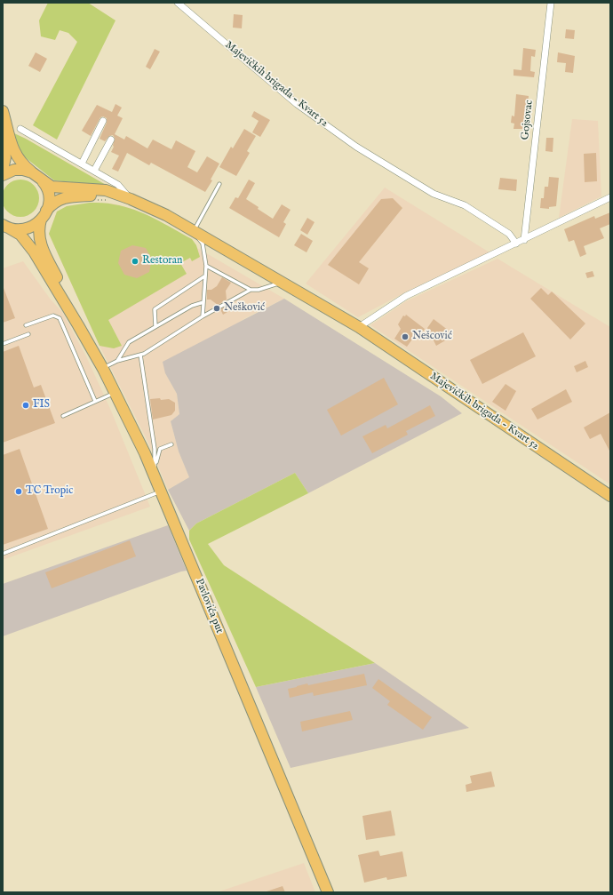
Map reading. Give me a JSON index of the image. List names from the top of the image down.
{
  "streets": {
    "main road": ["Majevičkih brigada - Kvart 52", "Pavlovića put"],
    "street": ["Gojsovac"]
  },
  "places": [
    "Restoran",
    "Nešković",
    "Nešcović",
    "FIS",
    "TC Tropic"
  ]
}
